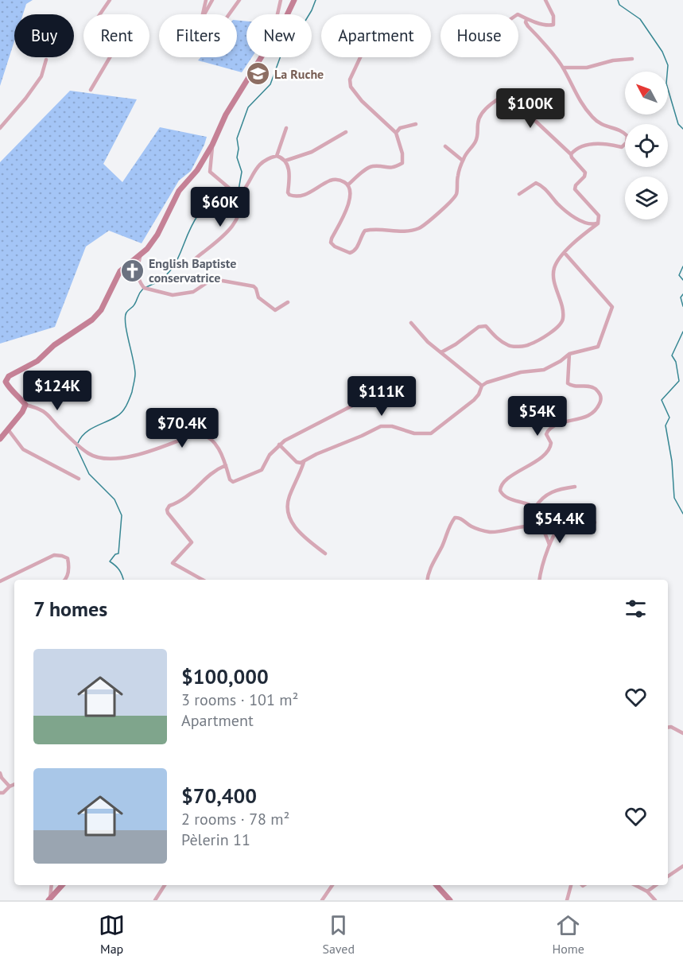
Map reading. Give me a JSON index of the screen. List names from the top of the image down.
{
  "places": {
    "school or university": ["La Ruche"],
    "church": ["English Baptiste conservatrice"]
  },
  "north": "top left",
  "page": {
    "chip": [
      "Buy",
      "Rent",
      "Filters",
      "New",
      "Apartment",
      "House"
    ],
    "price": [
      "$100K",
      "$60K",
      "$124K",
      "$111K",
      "$54K",
      "$70.4K",
      "$54.4K"
    ],
    "heading": "7 homes",
    "list": [
      {
        "name": "$100,000",
        "note": "3 rooms · 101 m² · Apartment"
      },
      {
        "name": "$70,400",
        "note": "2 rooms · 78 m² · Pèlerin 11"
      }
    ],
    "tabs": ["Map", "Saved", "Home"]
  }
}
